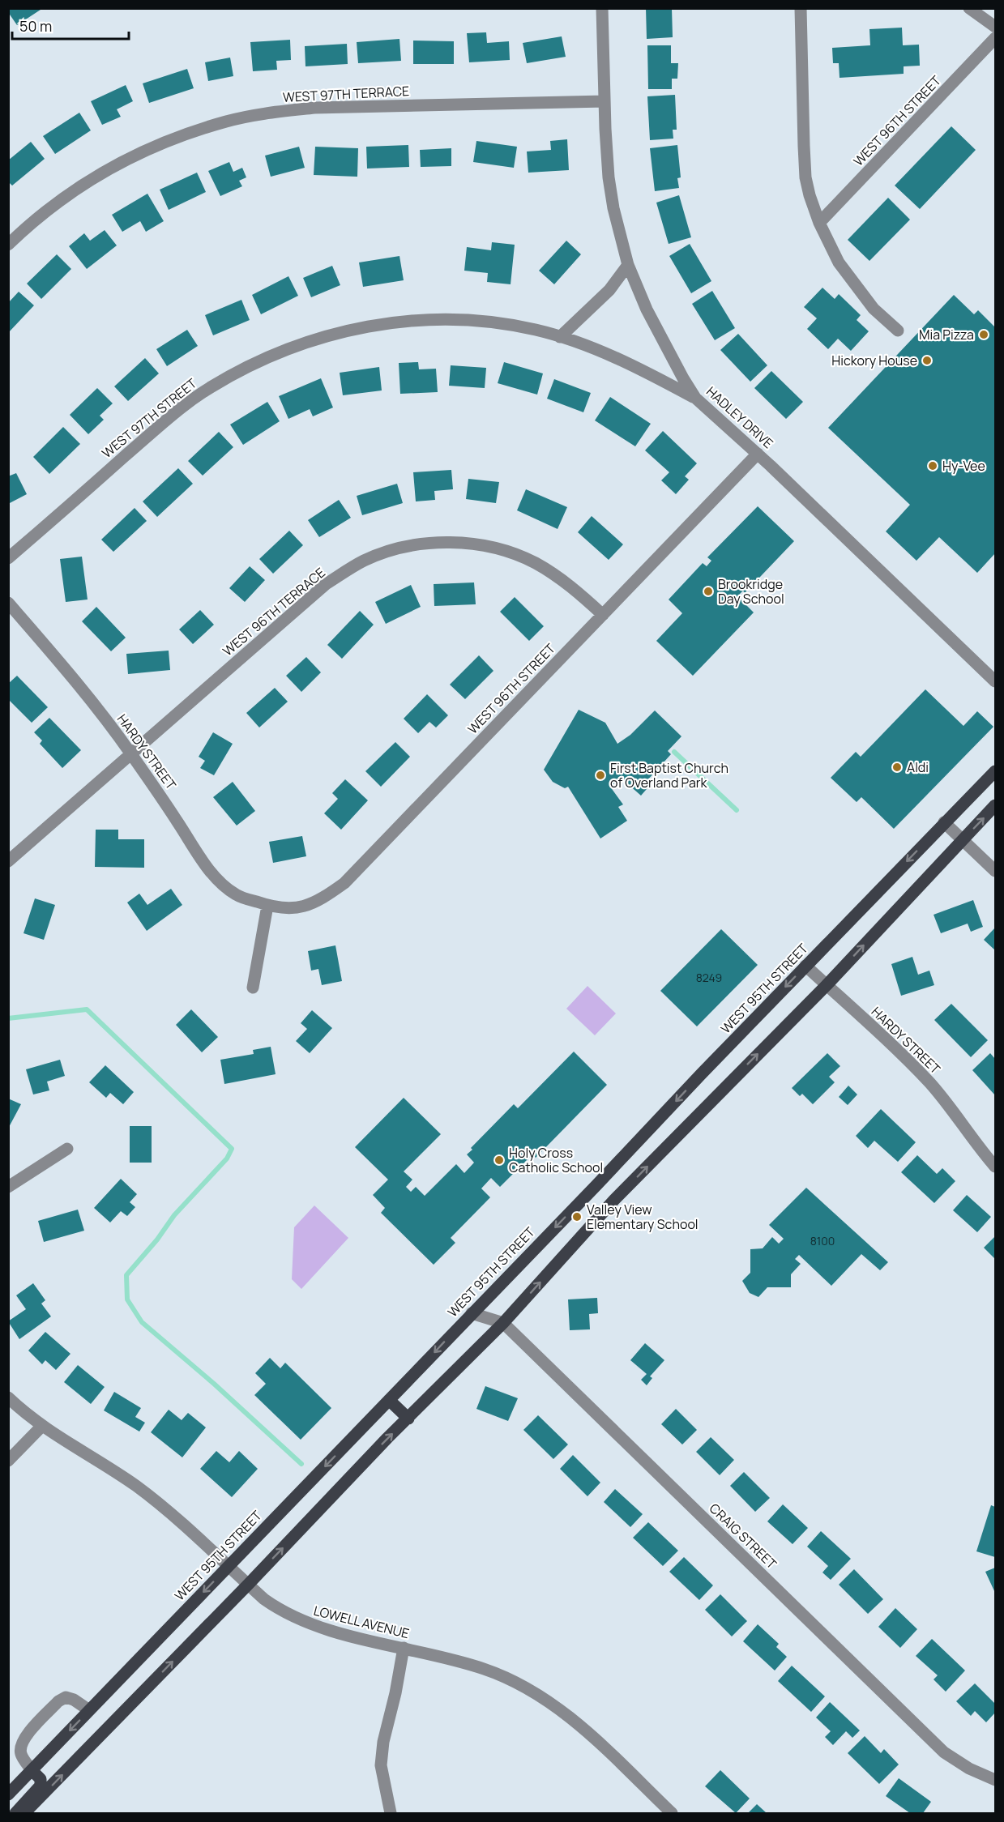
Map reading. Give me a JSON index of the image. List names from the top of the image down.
{
  "streets": {
    "main road": ["WEST 95TH STREET"],
    "street": [
      "WEST 97TH TERRACE",
      "WEST 96TH STREET",
      "HADLEY DRIVE",
      "WEST 97TH STREET",
      "WEST 96TH TERRACE",
      "HARDY STREET",
      "CRAIG STREET",
      "LOWELL AVENUE"
    ]
  },
  "crossings": [
    ["WEST 97TH TERRACE", "HADLEY DRIVE"],
    ["WEST 96TH STREET", "HADLEY DRIVE"],
    ["WEST 96TH STREET", "WEST 96TH TERRACE"],
    ["WEST 96TH STREET", "HARDY STREET"],
    ["HADLEY DRIVE", "WEST 97TH STREET"],
    ["WEST 96TH TERRACE", "HARDY STREET"],
    ["HARDY STREET", "WEST 95TH STREET"],
    ["WEST 95TH STREET", "CRAIG STREET"],
    ["WEST 95TH STREET", "LOWELL AVENUE"]
  ],
  "places": [
    "Mia Pizza",
    "Hickory House",
    "Hy-Vee",
    "Brookridge Day School",
    "Aldi",
    "First Baptist Church of Overland Park",
    "Holy Cross Catholic School",
    "Valley View Elementary School"
  ],
  "house_numbers": ["8249", "8100"],
  "scale_bar": "50 m"
}
